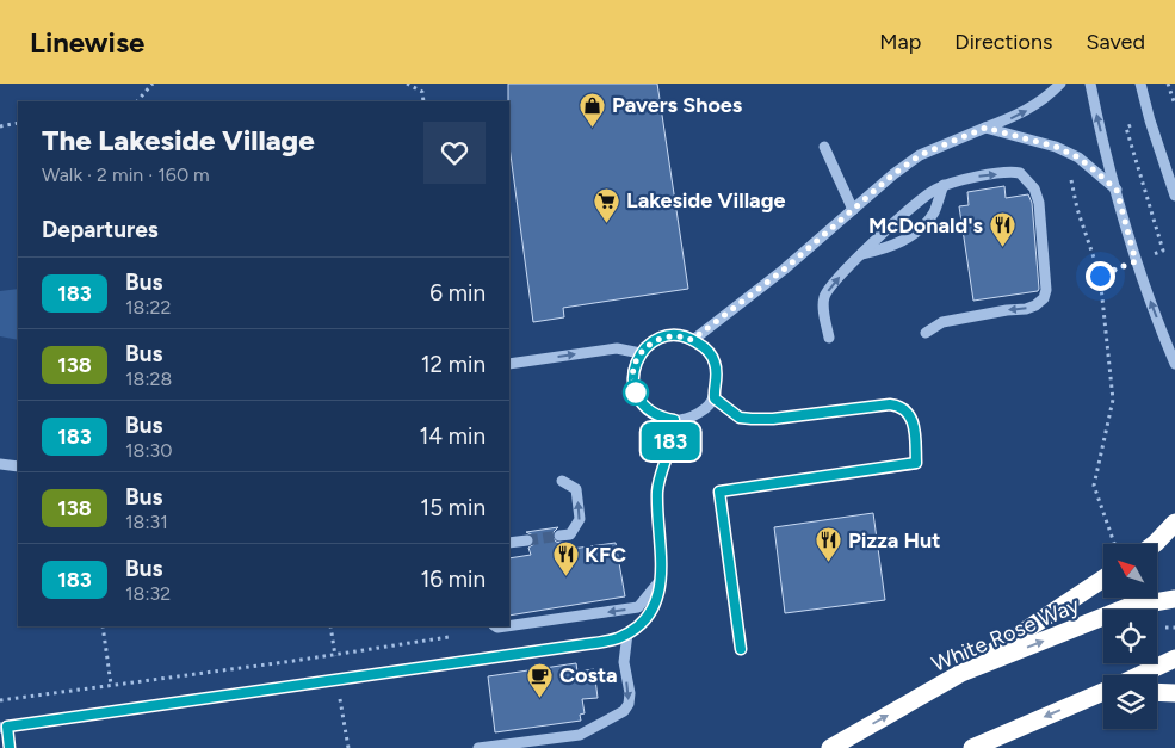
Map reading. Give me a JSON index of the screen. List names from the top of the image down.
{
  "streets": {
    "highway": ["White Rose Way"]
  },
  "places": {
    "shop": ["Pavers Shoes"],
    "supermarket": ["Lakeside Village"],
    "restaurant": ["McDonald's", "Pizza Hut", "KFC"],
    "cafe": ["Costa"]
  },
  "lines": ["bus line 183"],
  "north": "top left",
  "page": {
    "header": "Linewise",
    "nav": ["Map", "Directions", "Saved"],
    "on_map": "183",
    "heading": [
      ["The Lakeside Village", "Walk · 2 min · 160 m"],
      "Departures"
    ],
    "list": [
      {
        "mark": "183",
        "name": "Bus",
        "note": "18:22",
        "value": "6 min"
      },
      {
        "mark": "138",
        "name": "Bus",
        "note": "18:28",
        "value": "12 min"
      },
      {
        "mark": "183",
        "name": "Bus",
        "note": "18:30",
        "value": "14 min"
      },
      {
        "mark": "138",
        "name": "Bus",
        "note": "18:31",
        "value": "15 min"
      },
      {
        "mark": "183",
        "name": "Bus",
        "note": "18:32",
        "value": "16 min"
      }
    ]
  }
}
